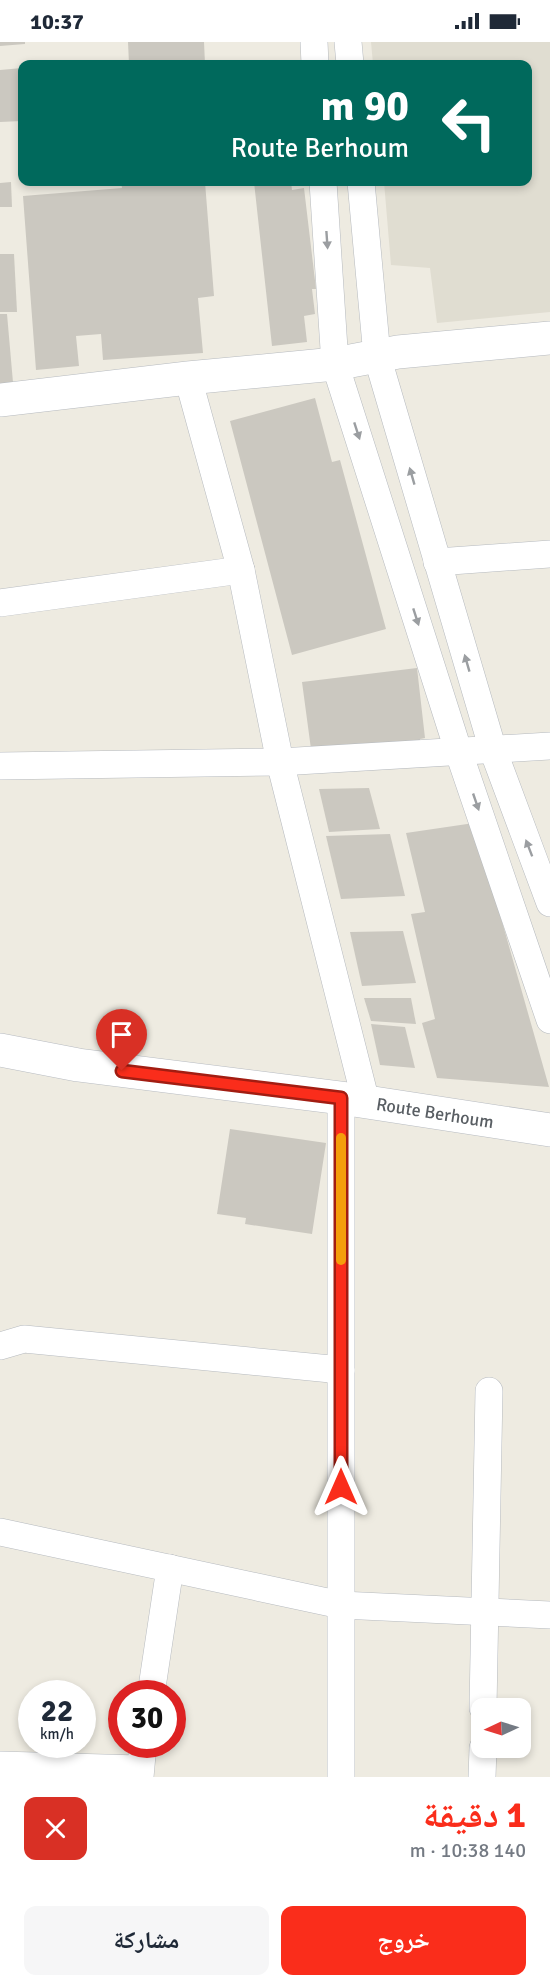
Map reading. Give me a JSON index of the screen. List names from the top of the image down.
{
  "streets": {
    "street": ["Route Berhoum"]
  },
  "north": "left",
  "page": {
    "status": "10:37",
    "turn": ["90 m", "Route Berhoum"],
    "speed": "22 km/h",
    "limit": "30",
    "heading": ["1 دقيقة", "140 m · 10:38"],
    "buttons": ["خروج", "مشاركة"]
  }
}
